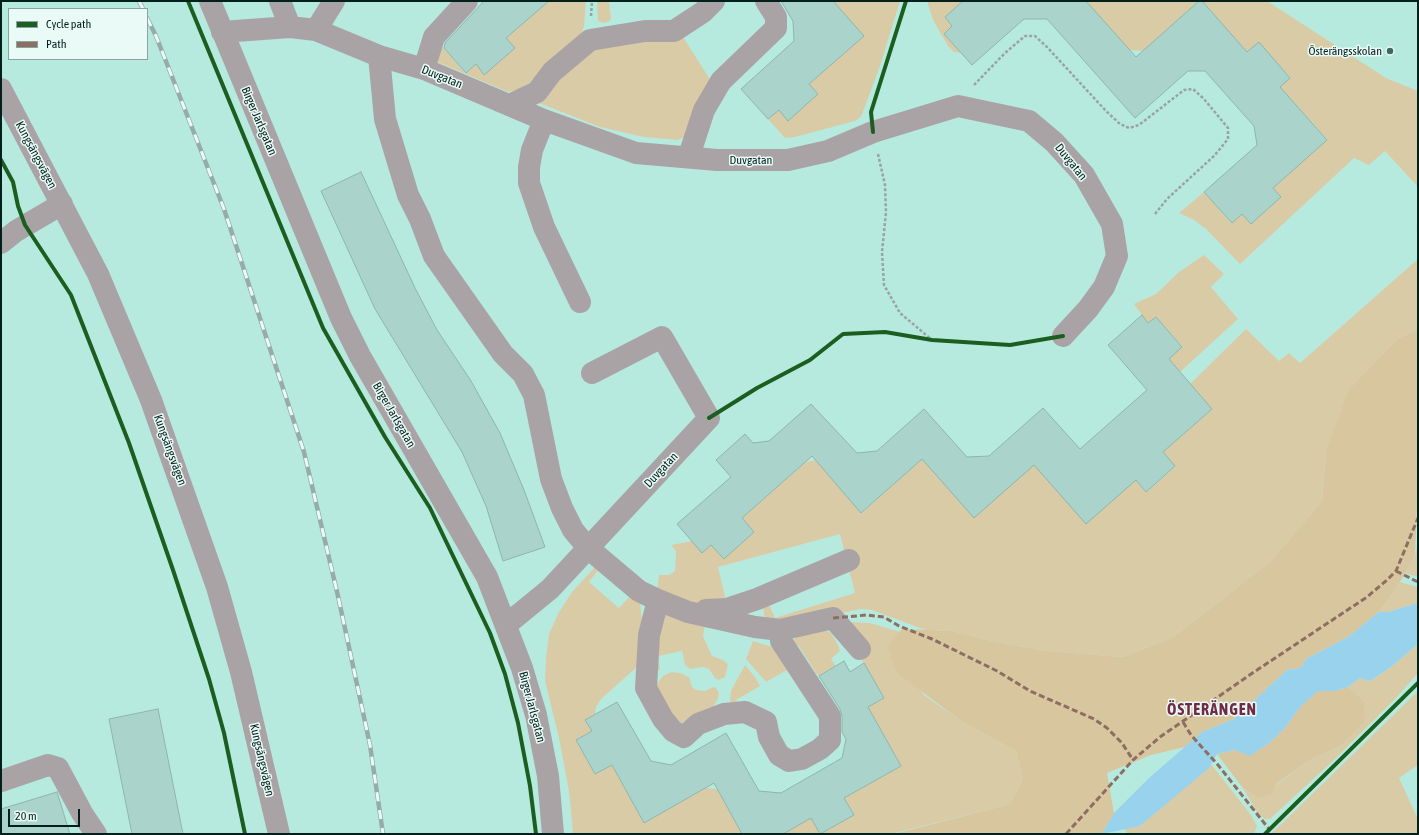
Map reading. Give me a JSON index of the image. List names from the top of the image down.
{
  "streets": {
    "street": ["Duvgatan", "Birger Jarlsgatan", "Kungsängsvägen"]
  },
  "crossings": [
    ["Duvgatan", "Birger Jarlsgatan"]
  ],
  "districts": ["ÖSTERÄNGEN"],
  "places": ["Österängsskolan"],
  "legend": ["Cycle path", "Path"],
  "scale_bar": "20 m"
}
